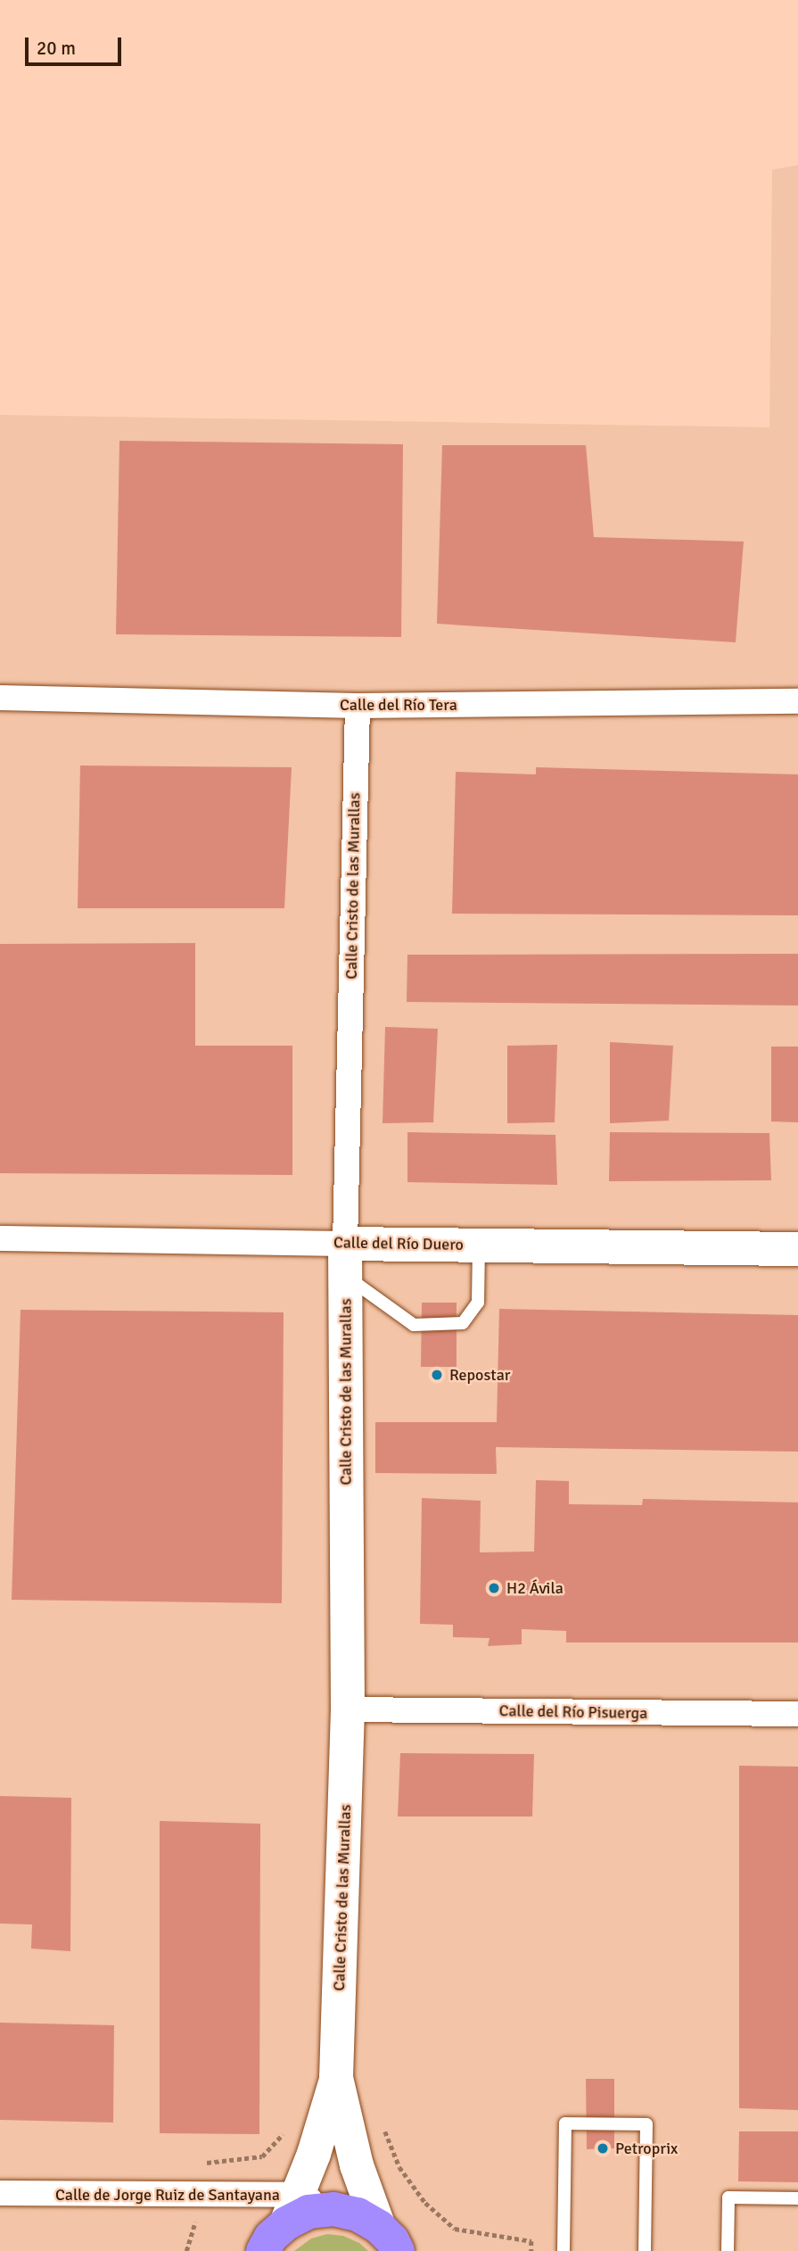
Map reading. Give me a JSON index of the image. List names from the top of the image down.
{
  "streets": {
    "highway": ["Calle de Jorge Ruiz de Santayana"],
    "street": [
      "Calle del Río Tera",
      "Calle Cristo de las Murallas",
      "Calle del Río Duero",
      "Calle del Río Pisuerga"
    ]
  },
  "crossings": [
    ["Calle del Río Tera", "Calle Cristo de las Murallas"],
    ["Calle Cristo de las Murallas", "Calle del Río Duero"],
    ["Calle Cristo de las Murallas", "Calle del Río Pisuerga"],
    ["Calle Cristo de las Murallas", "Calle de Jorge Ruiz de Santayana"]
  ],
  "places": ["Repostar", "H2 Ávila", "Petroprix"],
  "scale_bar": "20 m"
}
